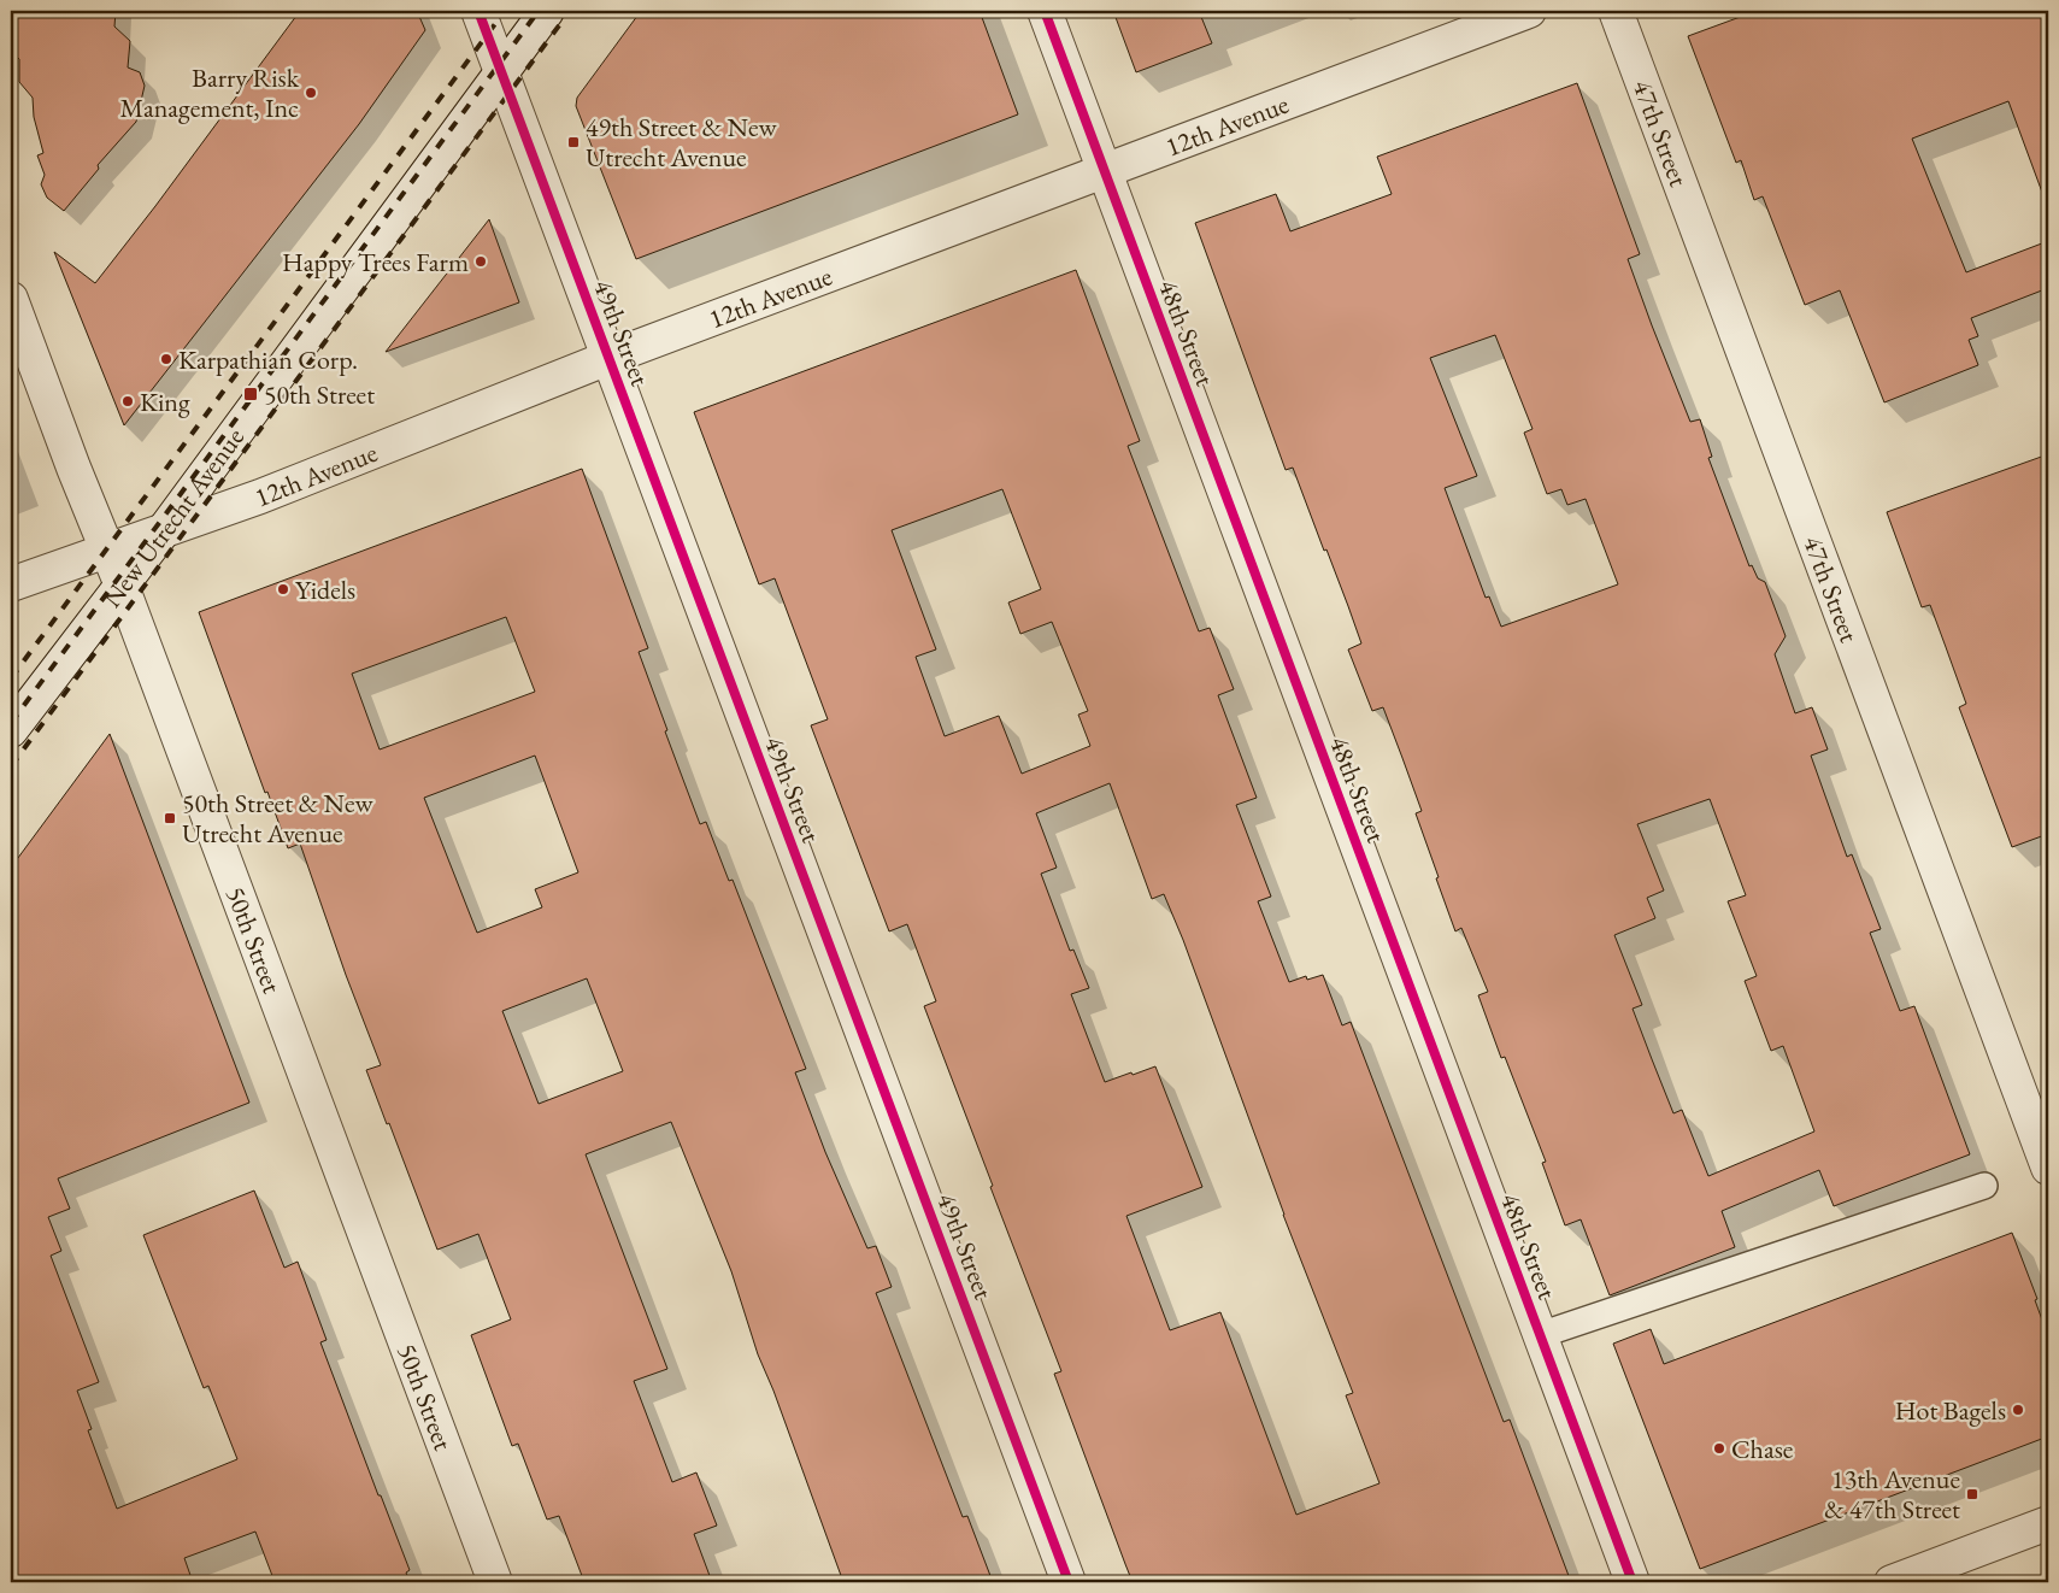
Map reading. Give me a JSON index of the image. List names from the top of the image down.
{
  "streets": {
    "street": [
      "12th Avenue",
      "47th Street",
      "49th Street",
      "48th Street",
      "New Utrecht Avenue",
      "50th Street"
    ]
  },
  "crossings": [
    ["12th Avenue", "49th Street"],
    ["12th Avenue", "48th Street"],
    ["12th Avenue", "New Utrecht Avenue"],
    ["12th Avenue", "50th Street"],
    ["49th Street", "New Utrecht Avenue"],
    ["New Utrecht Avenue", "50th Street"]
  ],
  "places": {
    "other": [
      "Barry Risk Management, Inc",
      "Happy Trees Farm",
      "Karpathian Corp.",
      "King",
      "Yidels",
      "Hot Bagels",
      "Chase"
    ],
    "transit": [
      "49th Street & New Utrecht Avenue",
      "50th Street",
      "50th Street & New Utrecht Avenue",
      "13th Avenue & 47th Street"
    ]
  }
}
